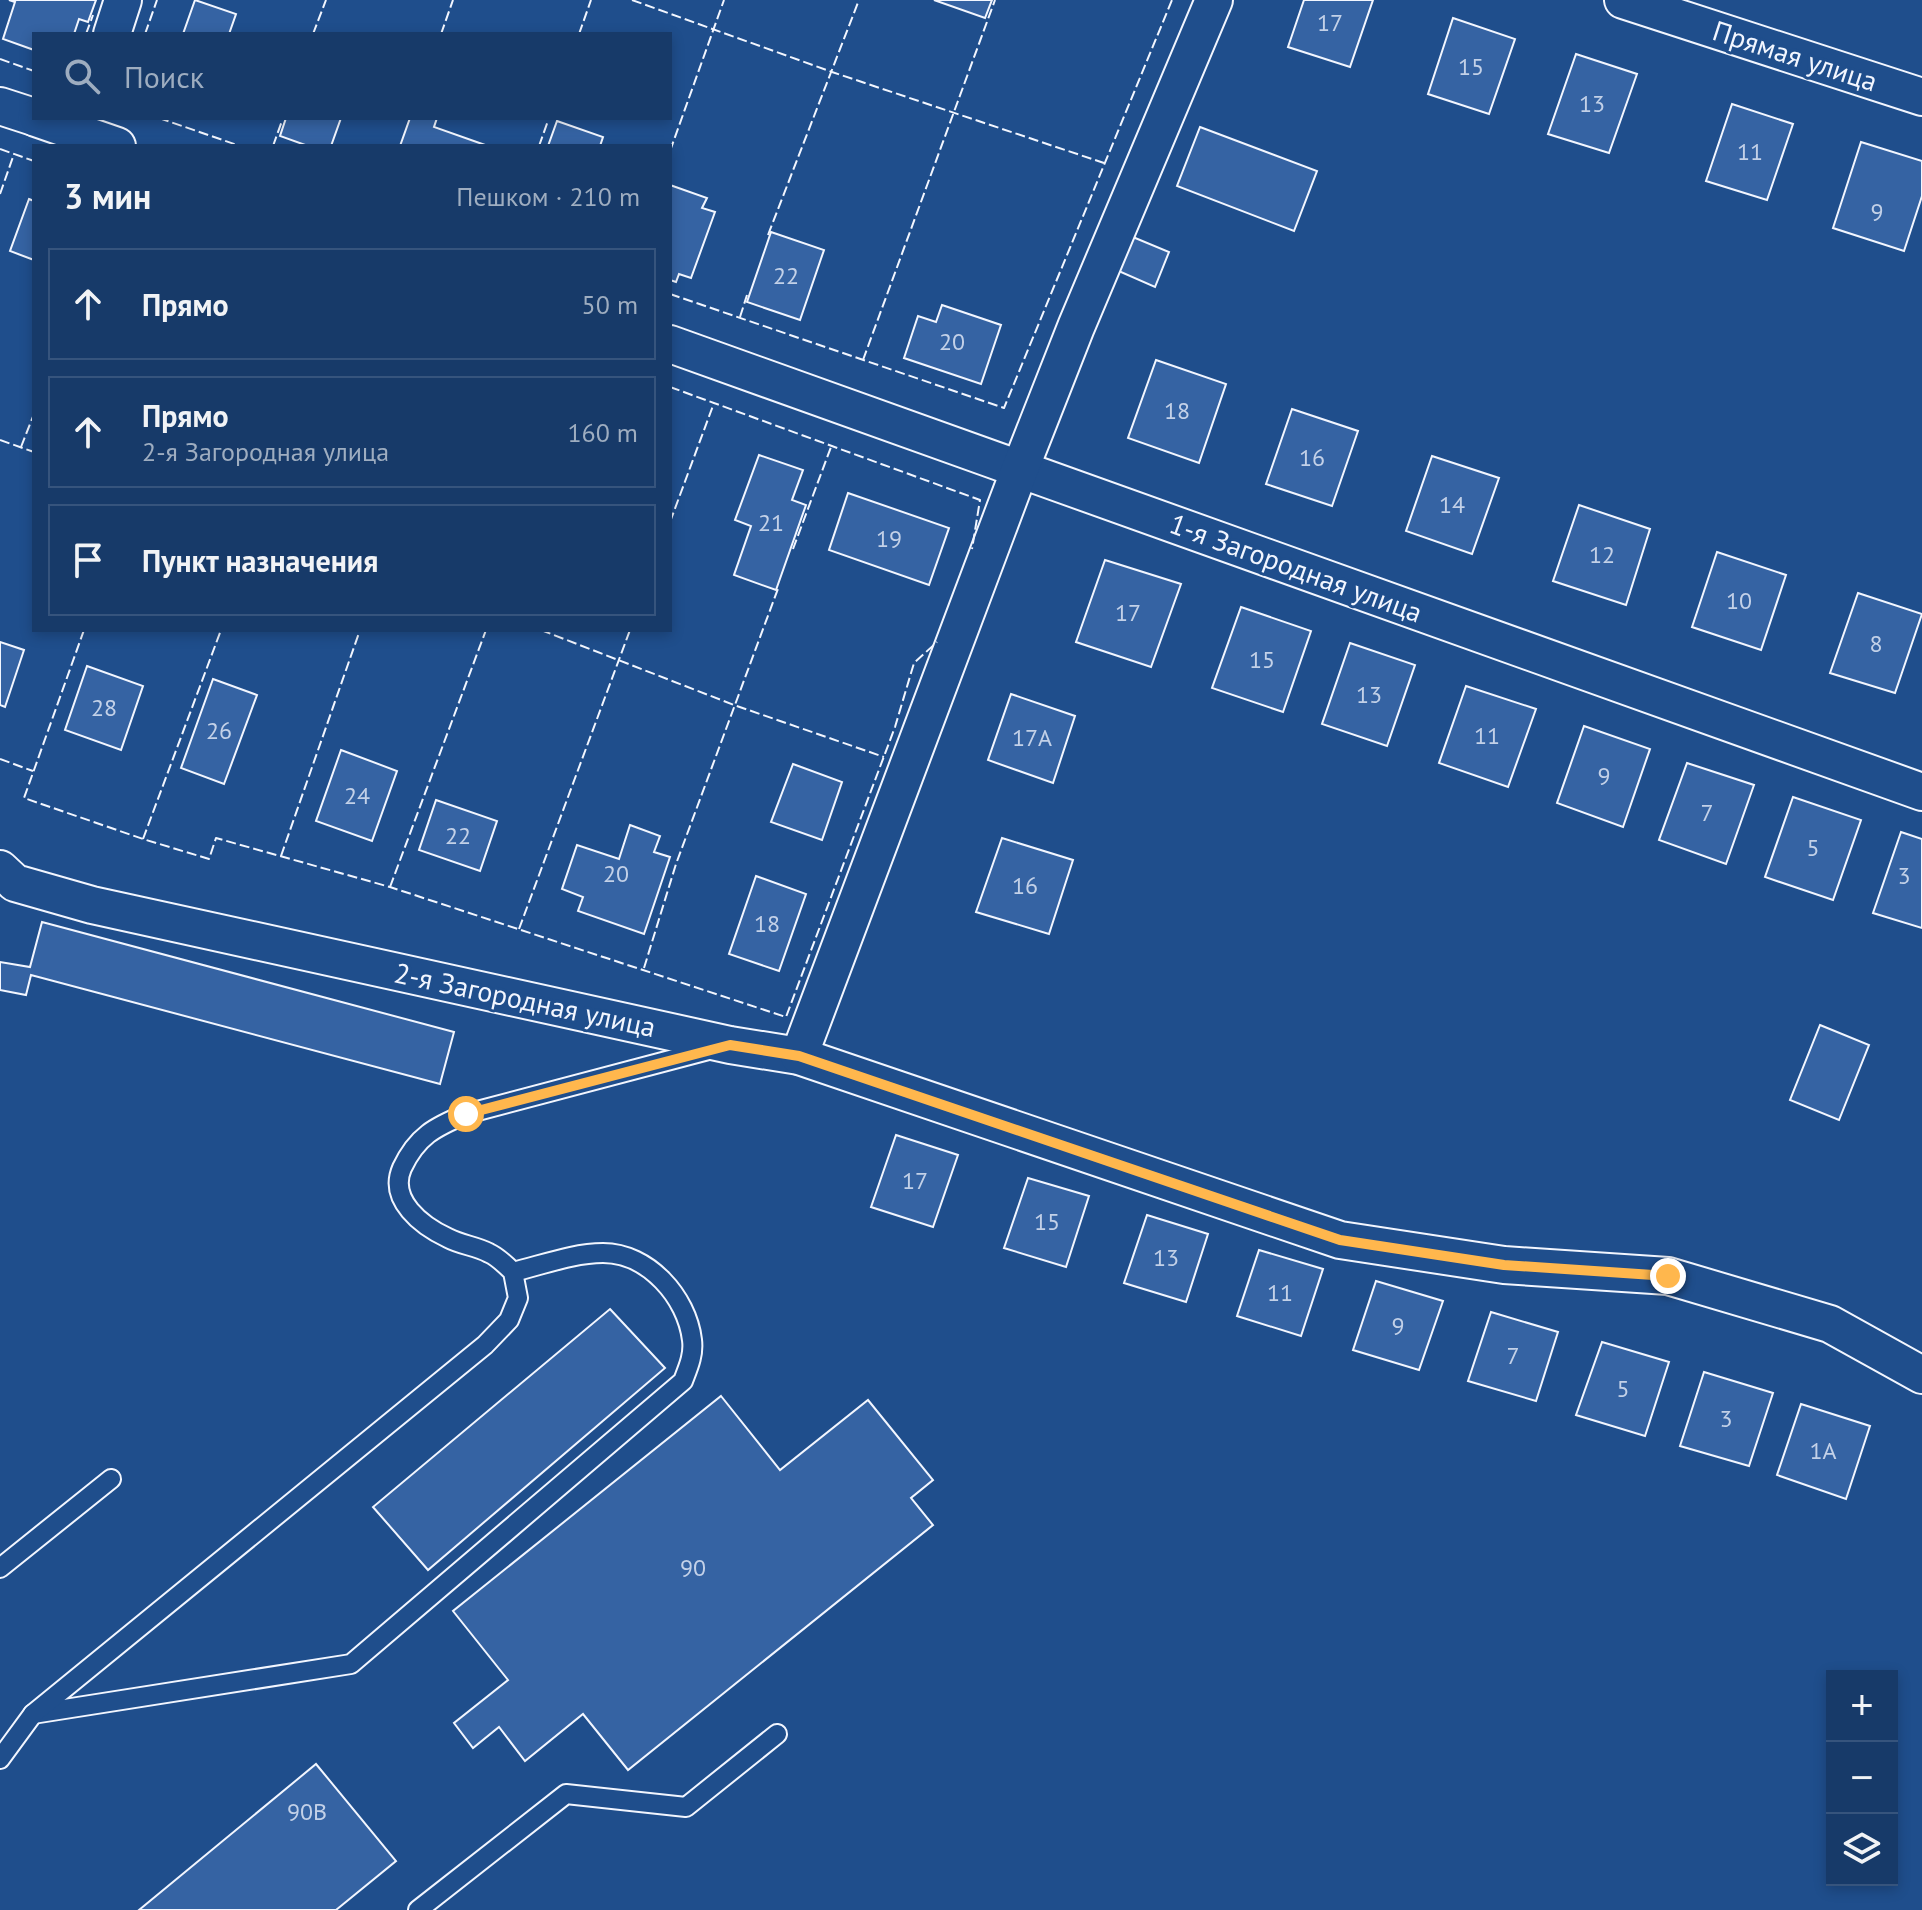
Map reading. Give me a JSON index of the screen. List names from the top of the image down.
{
  "streets": {
    "street": ["Прямая улица", "1-я Загородная улица", "2-я Загородная улица"]
  },
  "house_numbers": [
    "17",
    "15",
    "13",
    "11",
    "9",
    "22",
    "20",
    "18",
    "16",
    "14",
    "21",
    "19",
    "12",
    "10",
    "17",
    "8",
    "15",
    "13",
    "28",
    "26",
    "11",
    "17А",
    "9",
    "24",
    "7",
    "22",
    "5",
    "20",
    "3",
    "16",
    "18",
    "17",
    "15",
    "13",
    "11",
    "9",
    "7",
    "5",
    "3",
    "1А",
    "90",
    "90В"
  ],
  "page": {
    "search": "Поиск",
    "heading": ["3 мин", "Пешком · 210 m"],
    "list": [
      ["Прямо", "50 m"],
      ["Прямо", "2-я Загородная улица", "160 m"],
      "Пункт назначения"
    ],
    "map_buttons": ["+", "−"]
  }
}
